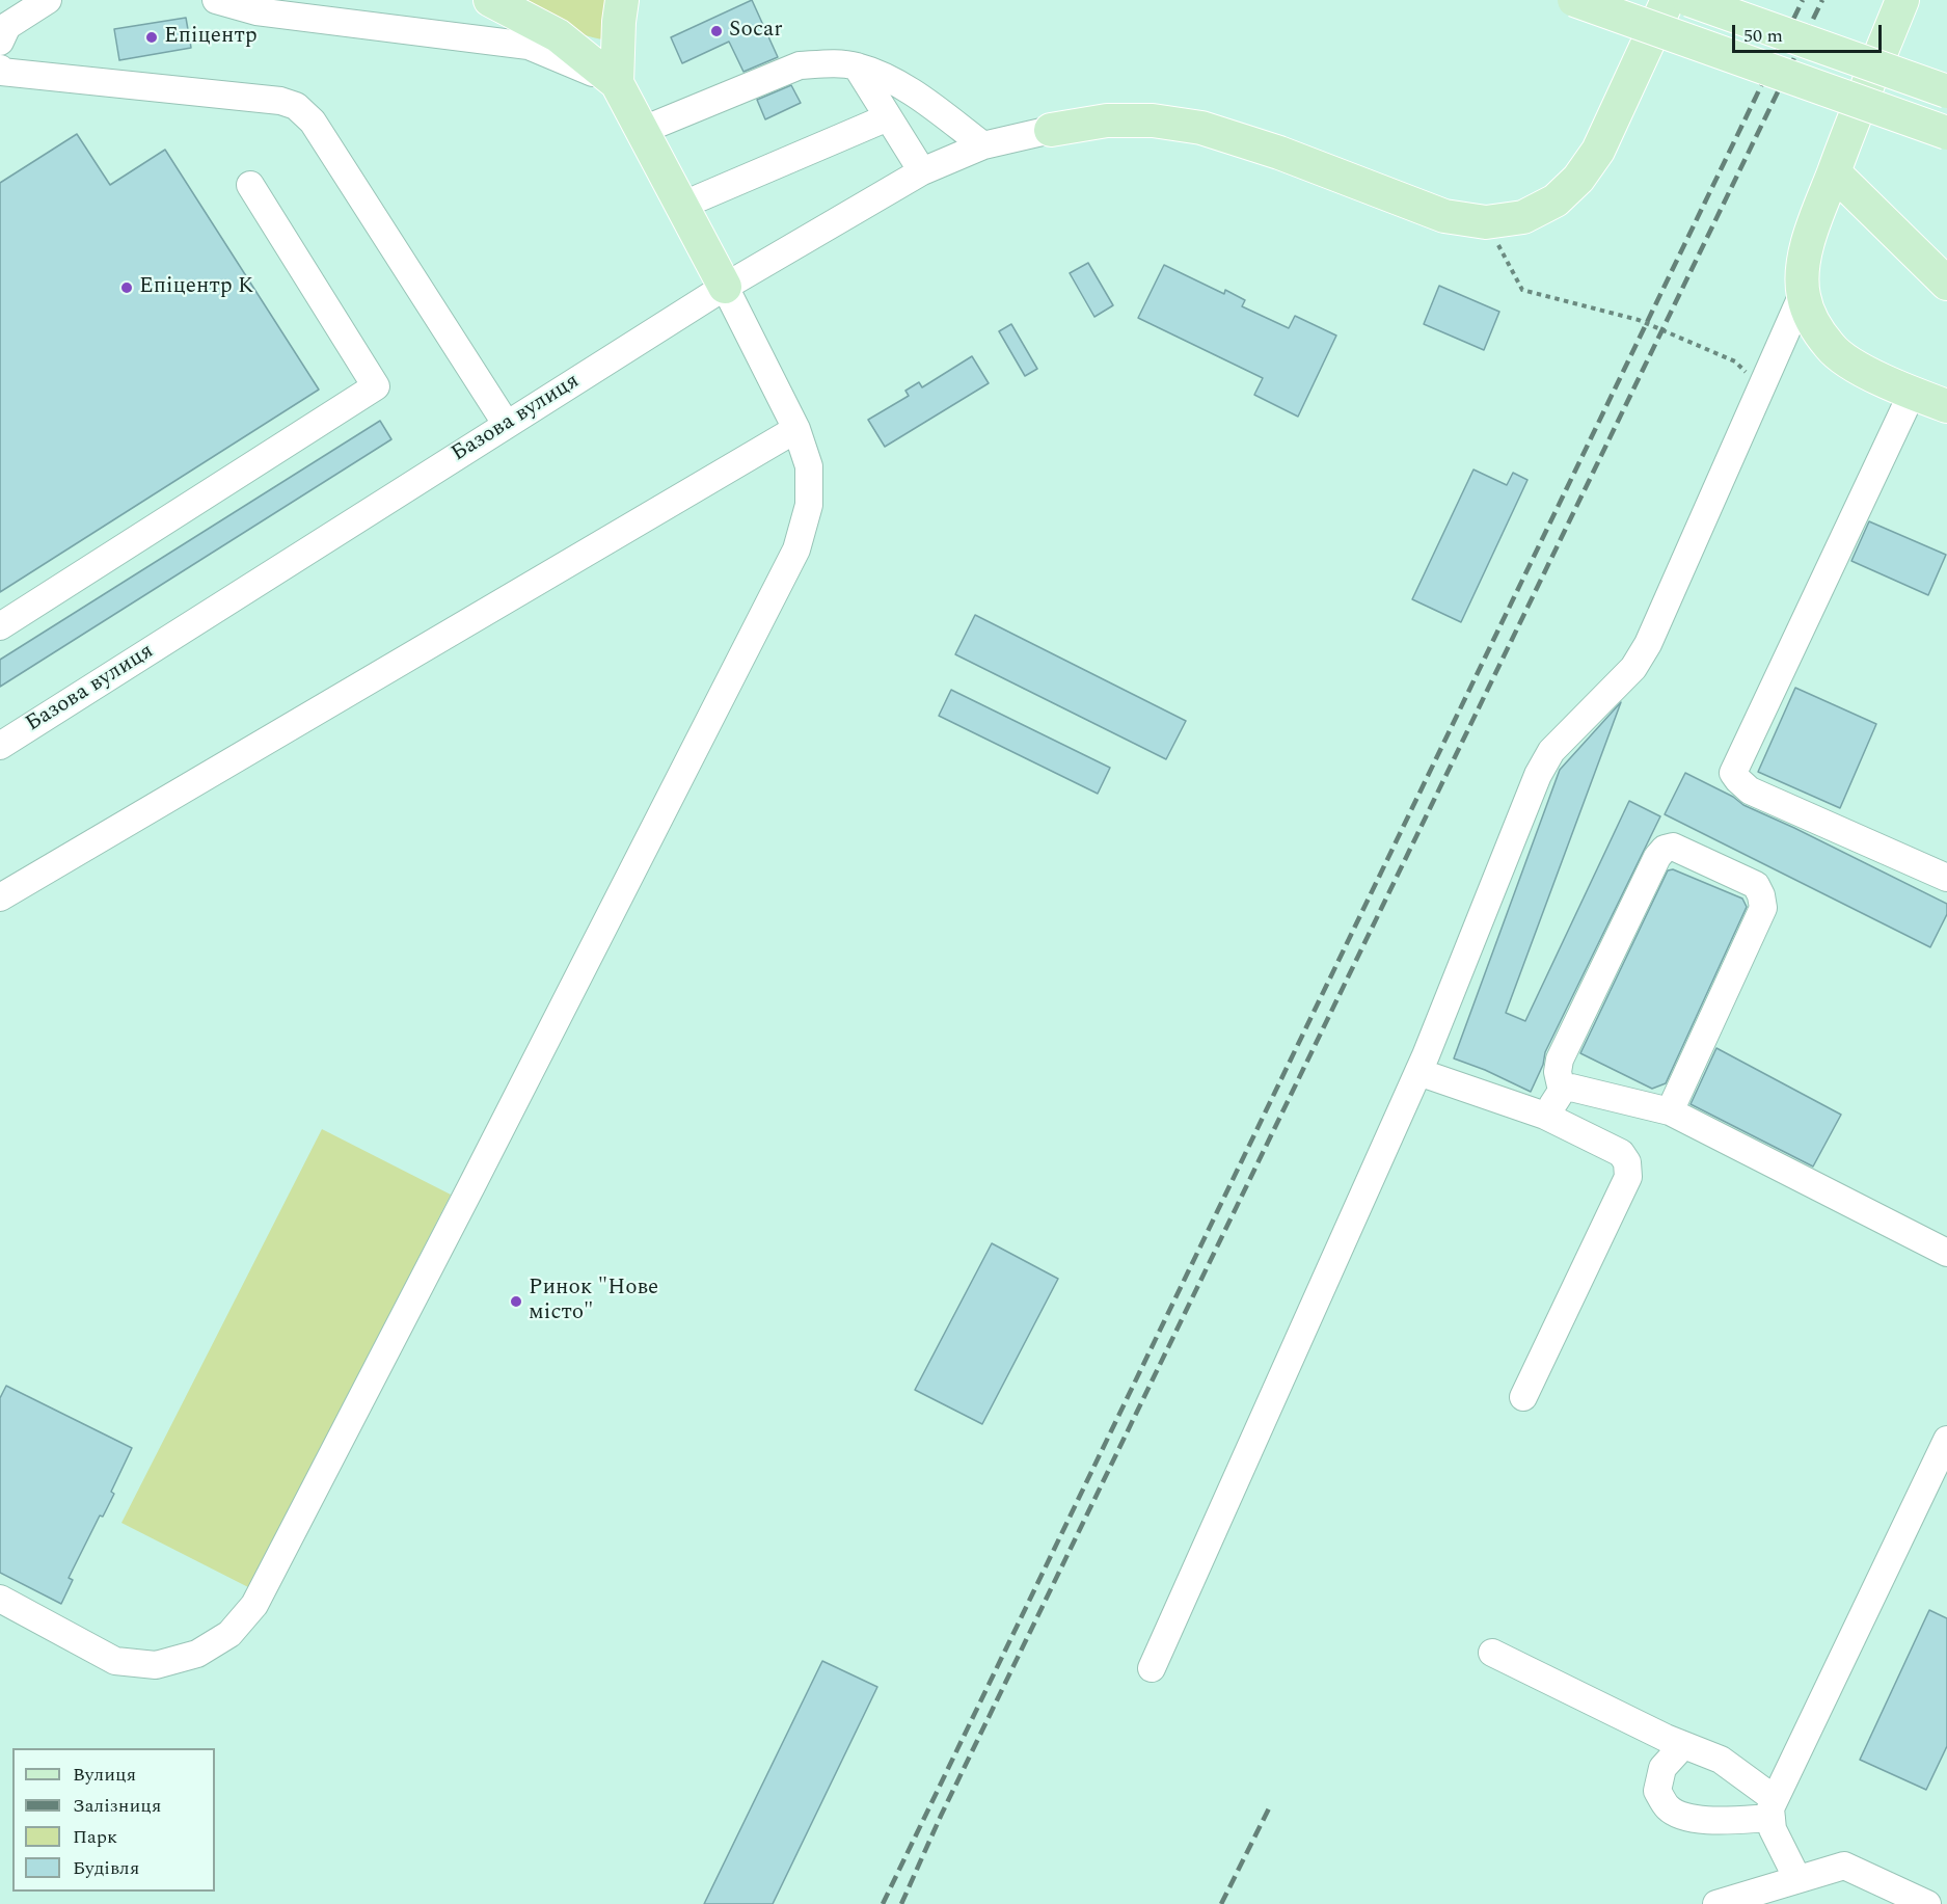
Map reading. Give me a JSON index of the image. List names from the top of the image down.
{
  "streets": {
    "street": ["Базова вулиця"]
  },
  "places": [
    "Socar",
    "Епіцентр",
    "Епіцентр К",
    "Ринок \"Нове місто\""
  ],
  "legend": [
    "Вулиця",
    "Залізниця",
    "Парк",
    "Будівля"
  ],
  "scale_bar": "50 m"
}
